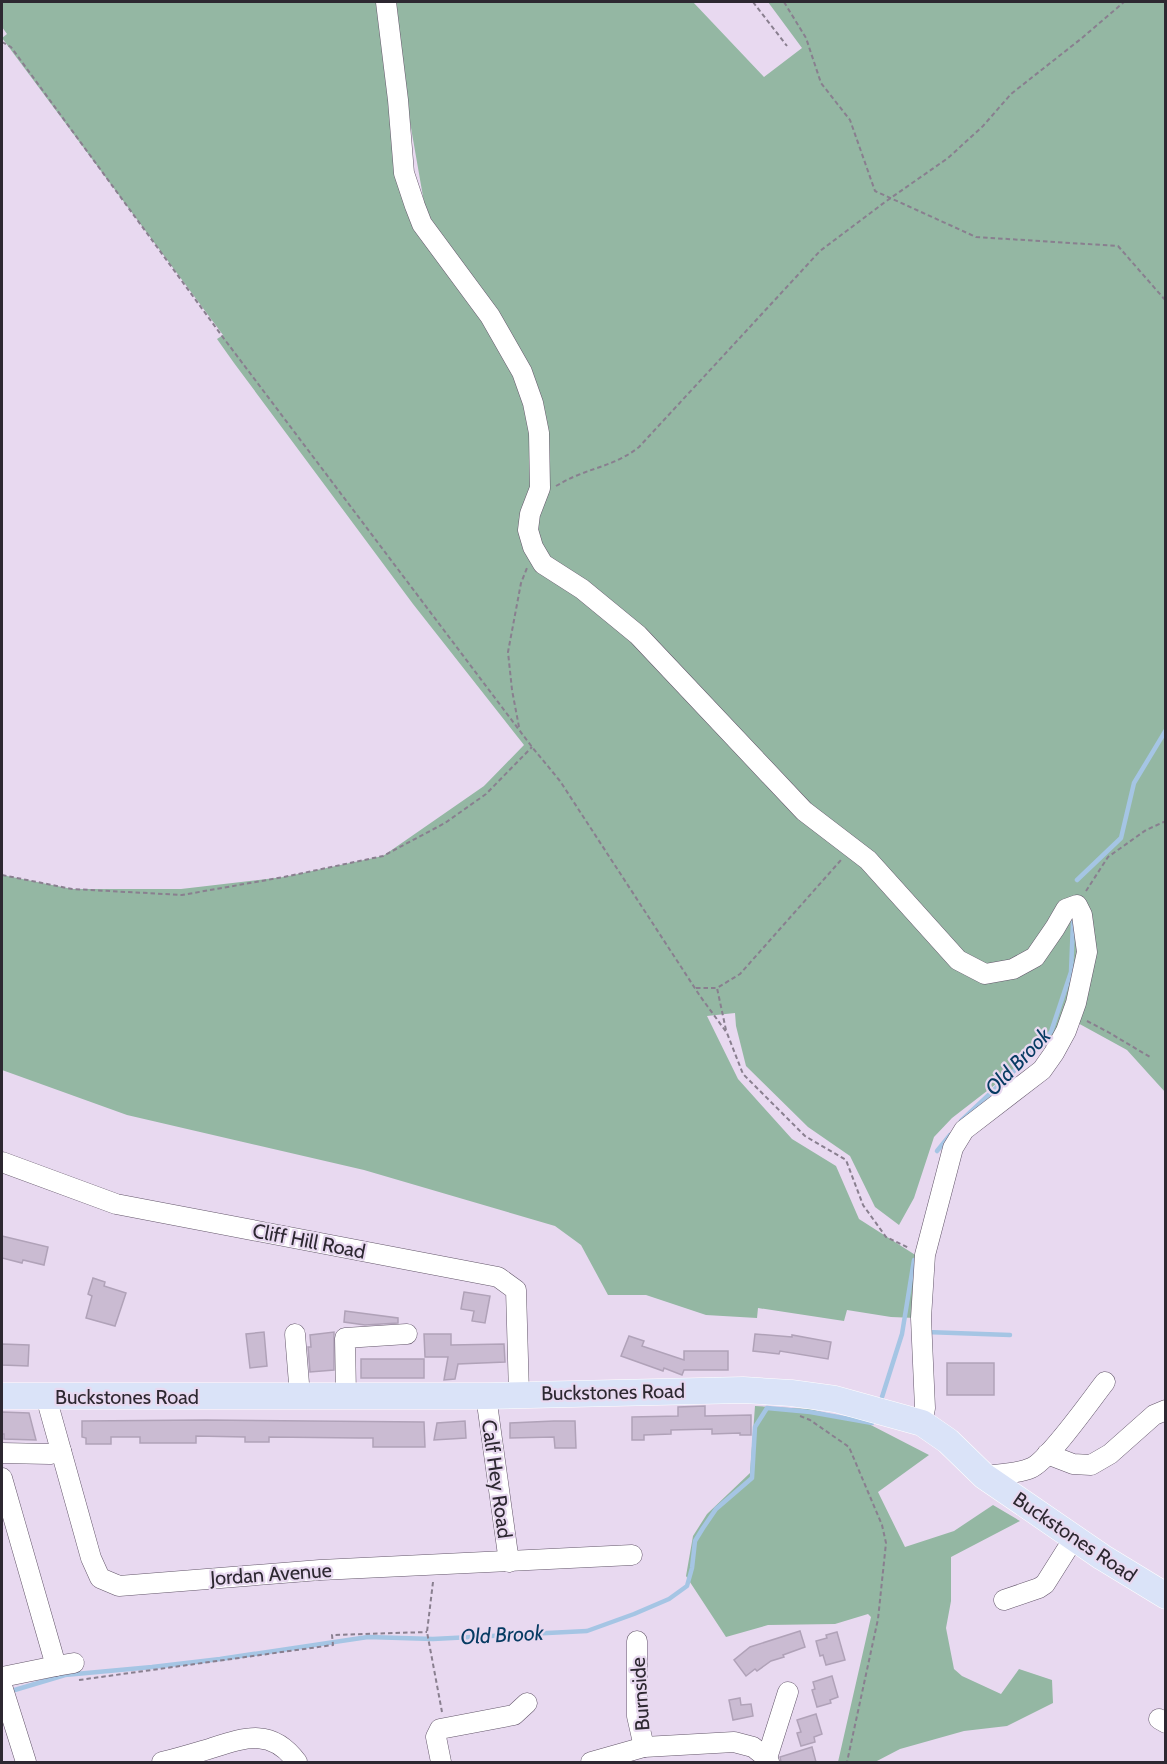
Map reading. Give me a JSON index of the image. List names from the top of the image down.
{
  "streets": {
    "main road": ["Buckstones Road"],
    "street": [
      "Cliff Hill Road",
      "Calf Hey Road",
      "Jordan Avenue",
      "Burnside"
    ]
  },
  "crossings": [
    ["Cliff Hill Road", "Buckstones Road"],
    ["Buckstones Road", "Calf Hey Road"],
    ["Buckstones Road", "Jordan Avenue"],
    ["Calf Hey Road", "Jordan Avenue"]
  ],
  "water": ["Old Brook"]
}
